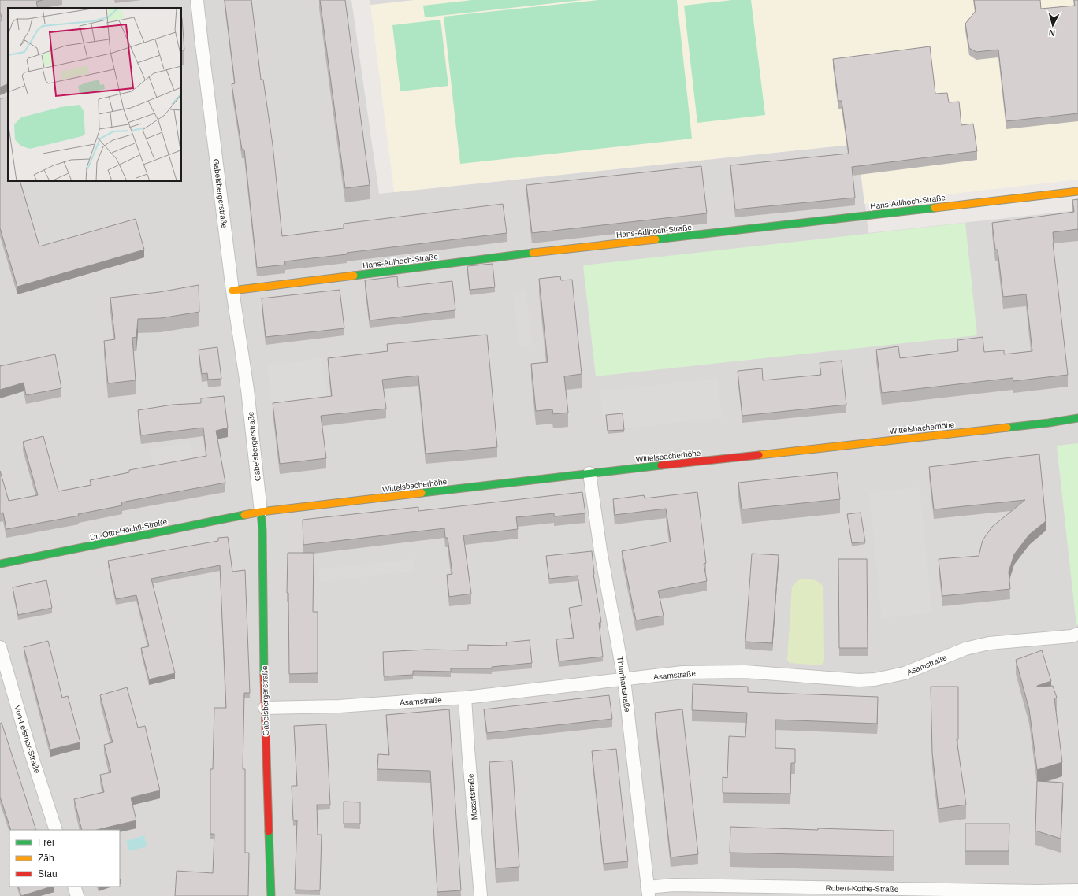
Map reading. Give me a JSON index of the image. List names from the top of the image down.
{
  "streets": {
    "street": [
      "Gabelsbergerstraße",
      "Hans-Adlhoch-Straße",
      "Wittelsbacherhöhe",
      "Dr.-Otto-Höchtl-Straße",
      "Asamstraße",
      "Thumhartstraße",
      "Von-Leistner-Straße",
      "Mozartstraße",
      "Robert-Kothe-Straße"
    ]
  },
  "crossings": [
    ["Gabelsbergerstraße", "Hans-Adlhoch-Straße"],
    ["Gabelsbergerstraße", "Wittelsbacherhöhe"],
    ["Gabelsbergerstraße", "Dr.-Otto-Höchtl-Straße"],
    ["Gabelsbergerstraße", "Asamstraße"],
    ["Wittelsbacherhöhe", "Dr.-Otto-Höchtl-Straße"],
    ["Wittelsbacherhöhe", "Thumhartstraße"],
    ["Asamstraße", "Thumhartstraße"],
    ["Asamstraße", "Mozartstraße"],
    ["Thumhartstraße", "Robert-Kothe-Straße"]
  ],
  "legend": ["Frei", "Zäh", "Stau"],
  "north": "bottom"
}
